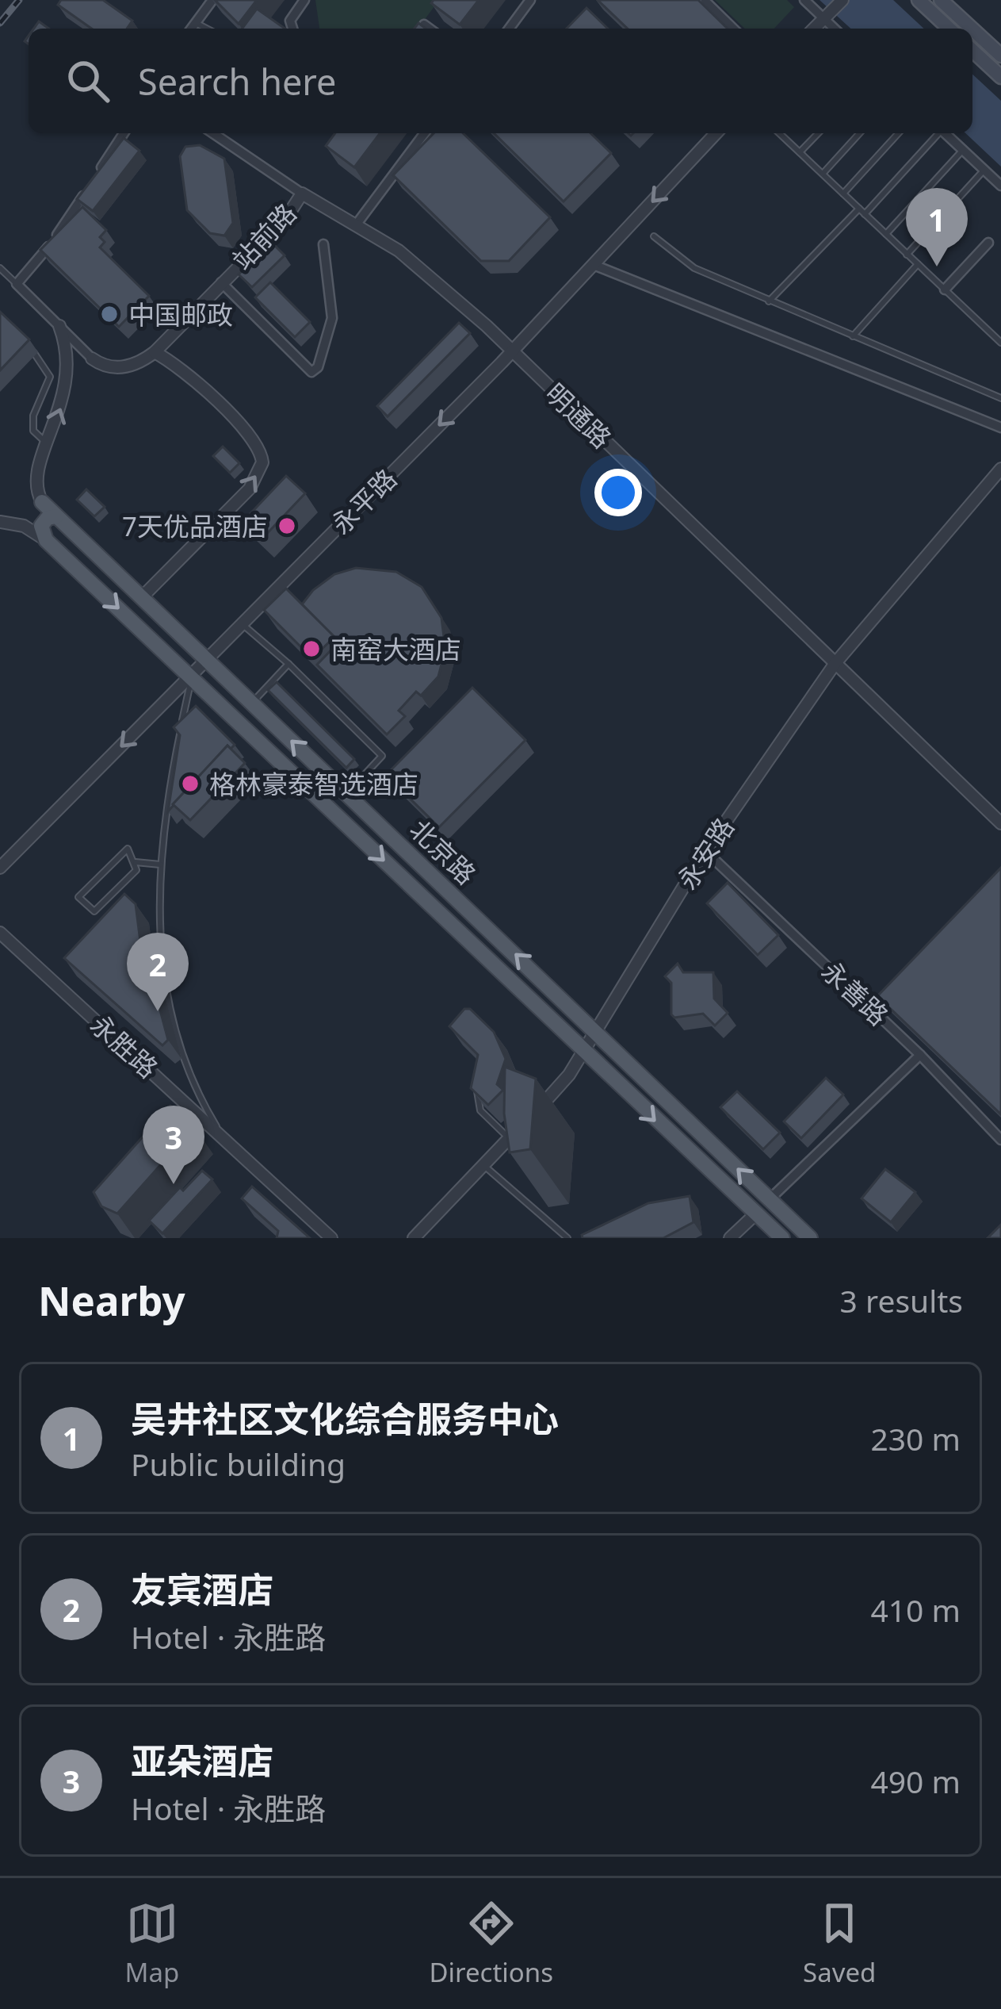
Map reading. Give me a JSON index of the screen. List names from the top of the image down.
{
  "streets": {
    "main road": ["北京路"],
    "street": [
      "站前路",
      "明通路",
      "永平路",
      "永安路",
      "永善路",
      "永胜路"
    ]
  },
  "crossings": [
    ["站前路", "明通路"],
    ["明通路", "永平路"],
    ["明通路", "永安路"],
    ["永平路", "北京路"],
    ["北京路", "永安路"],
    ["永安路", "永善路"]
  ],
  "one_way": ["永平路"],
  "places": [
    "中国邮政",
    "7天优品酒店",
    "南窑大酒店",
    "格林豪泰智选酒店"
  ],
  "page": {
    "search": "Search here",
    "pins": ["1", "2", "3"],
    "heading": ["Nearby", "3 results"],
    "list": [
      {
        "mark": "1",
        "name": "吴井社区文化综合服务中心",
        "note": "Public building",
        "value": "230 m"
      },
      {
        "mark": "2",
        "name": "友宾酒店",
        "note": "Hotel · 永胜路",
        "value": "410 m"
      },
      {
        "mark": "3",
        "name": "亚朵酒店",
        "note": "Hotel · 永胜路",
        "value": "490 m"
      }
    ],
    "nav": ["Map", "Directions", "Saved"]
  }
}
